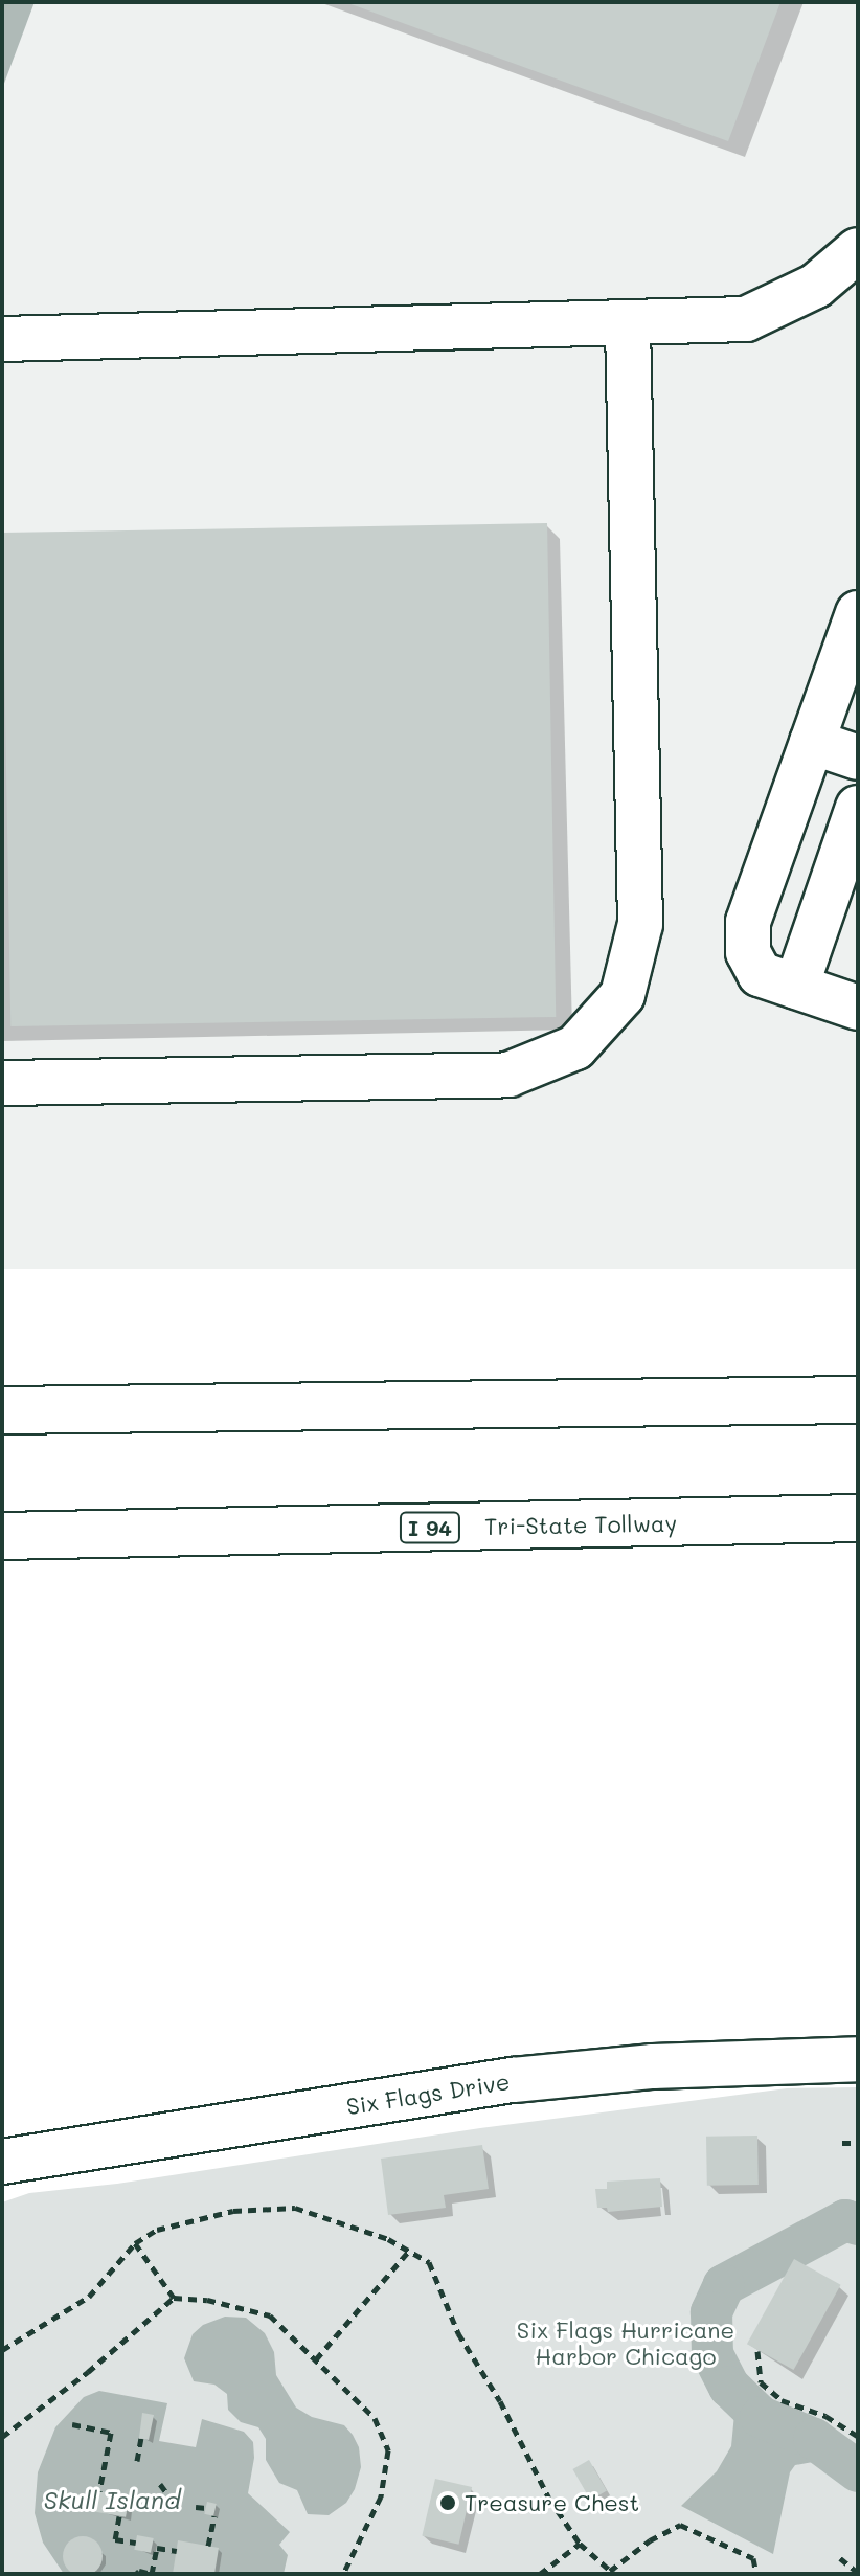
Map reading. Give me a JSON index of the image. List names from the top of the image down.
{
  "streets": {
    "highway": ["Tri-State Tollway", "I 94"],
    "lane": ["Six Flags Drive"]
  },
  "water": ["Skull Island"],
  "parks": ["Six Flags Hurricane Harbor Chicago"],
  "places": ["Treasure Chest"]
}
